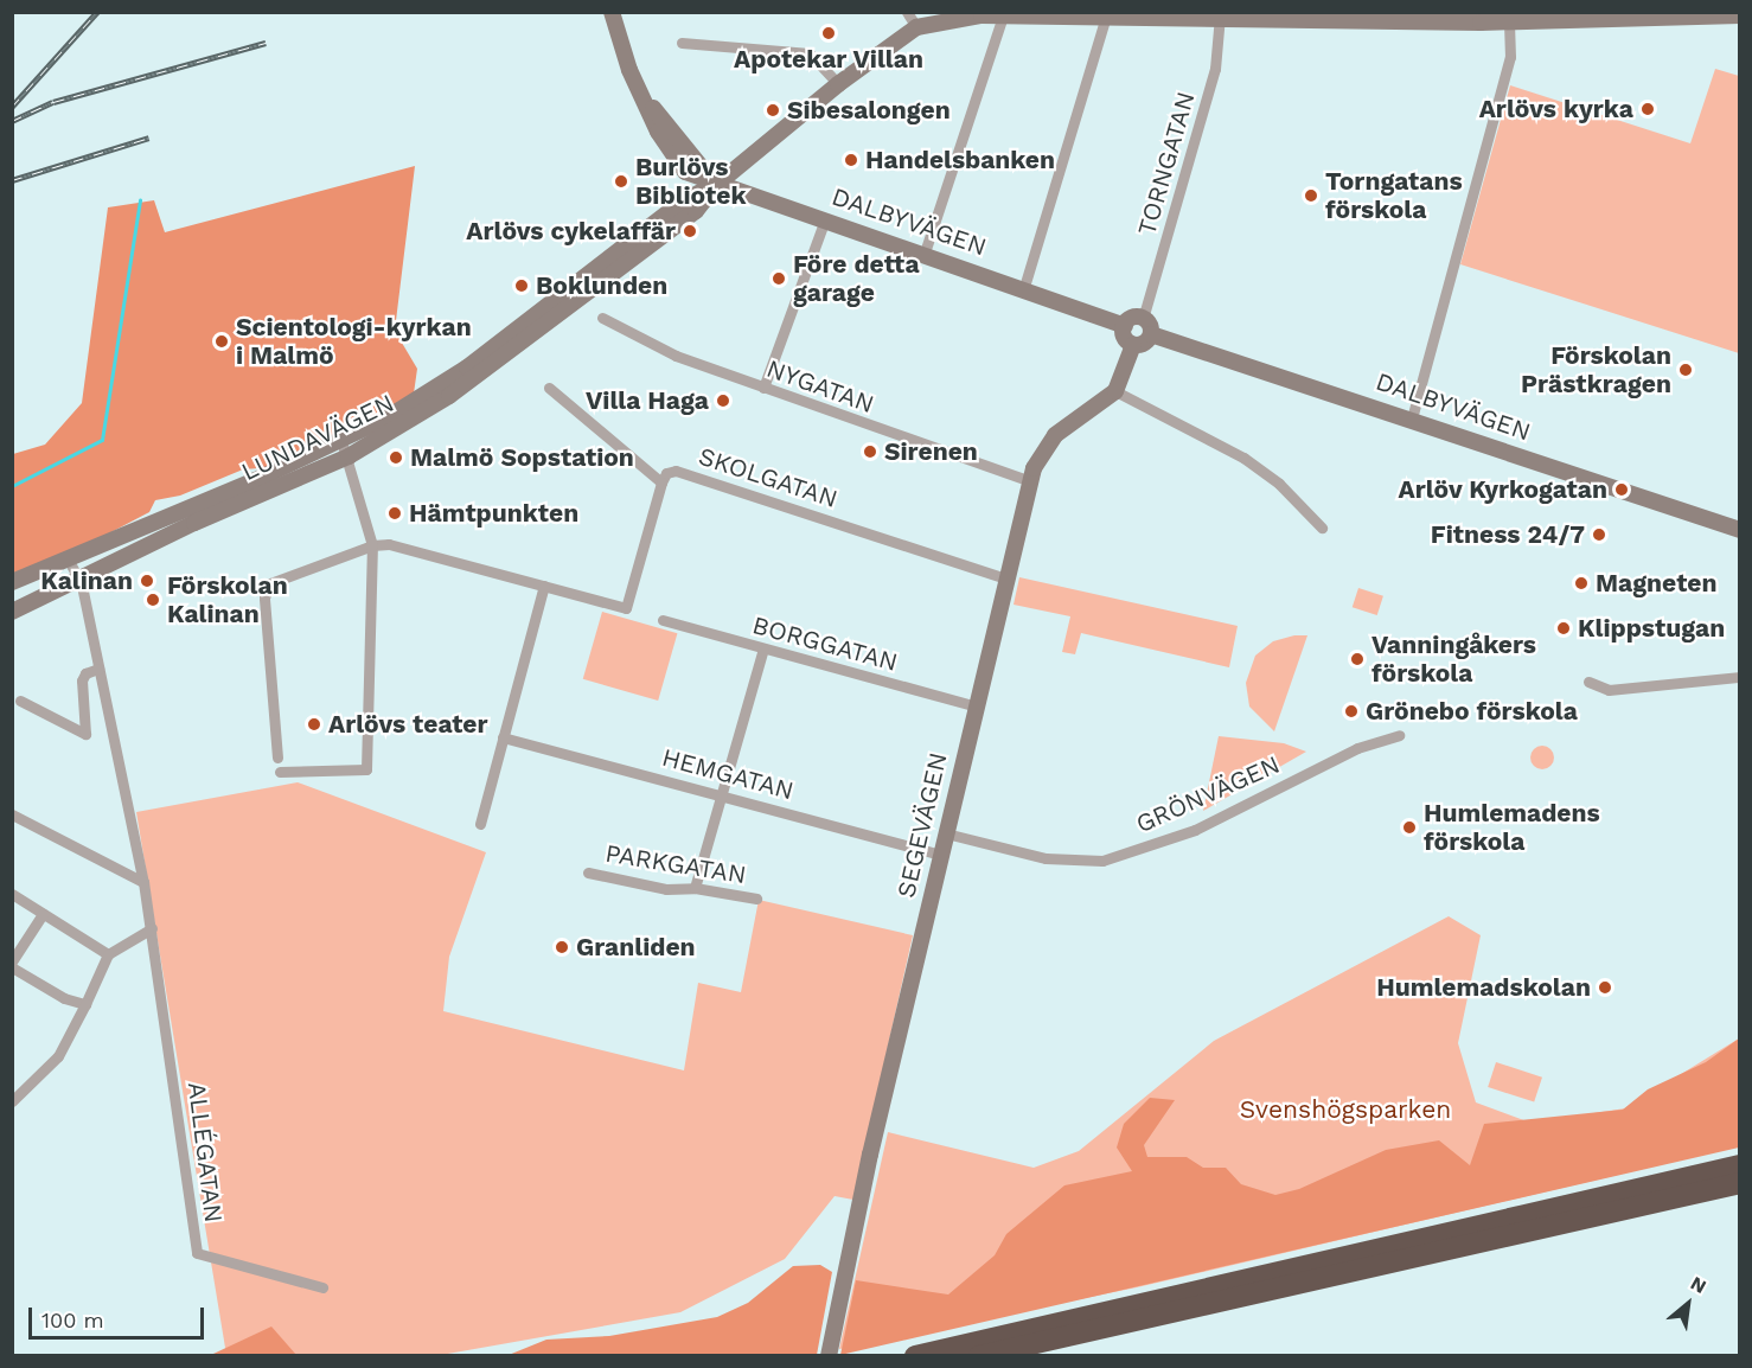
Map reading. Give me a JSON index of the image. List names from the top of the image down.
{
  "streets": {
    "street": [
      "TORNGATAN",
      "DALBYVÄGEN",
      "NYGATAN",
      "LUNDAVÄGEN",
      "SKOLGATAN",
      "BORGGATAN",
      "HEMGATAN",
      "GRÖNVÄGEN",
      "SEGEVÄGEN",
      "PARKGATAN",
      "ALLÉGATAN"
    ]
  },
  "crossings": [
    ["TORNGATAN", "DALBYVÄGEN"],
    ["TORNGATAN", "LUNDAVÄGEN"],
    ["DALBYVÄGEN", "LUNDAVÄGEN"],
    ["NYGATAN", "SEGEVÄGEN"],
    ["LUNDAVÄGEN", "ALLÉGATAN"],
    ["SKOLGATAN", "SEGEVÄGEN"],
    ["BORGGATAN", "SEGEVÄGEN"],
    ["HEMGATAN", "SEGEVÄGEN"],
    ["GRÖNVÄGEN", "SEGEVÄGEN"]
  ],
  "parks": ["Svenshögsparken"],
  "places": [
    "Apotekar Villan",
    "Arlövs kyrka",
    "Sibesalongen",
    "Handelsbanken",
    "Burlövs Bibliotek",
    "Torngatans förskola",
    "Arlövs cykelaffär",
    "Före detta garage",
    "Boklunden",
    "Scientologi-kyrkan i Malmö",
    "Förskolan Prästkragen",
    "Villa Haga",
    "Sirenen",
    "Malmö Sopstation",
    "Arlöv Kyrkogatan",
    "Hämtpunkten",
    "Fitness 24/7",
    "Kalinan",
    "Magneten",
    "Förskolan Kalinan",
    "Klippstugan",
    "Vanningåkers förskola",
    "Grönebo förskola",
    "Arlövs teater",
    "Humlemadens förskola",
    "Granliden",
    "Humlemadskolan"
  ],
  "scale_bar": "100 m",
  "north": "top right"
}
